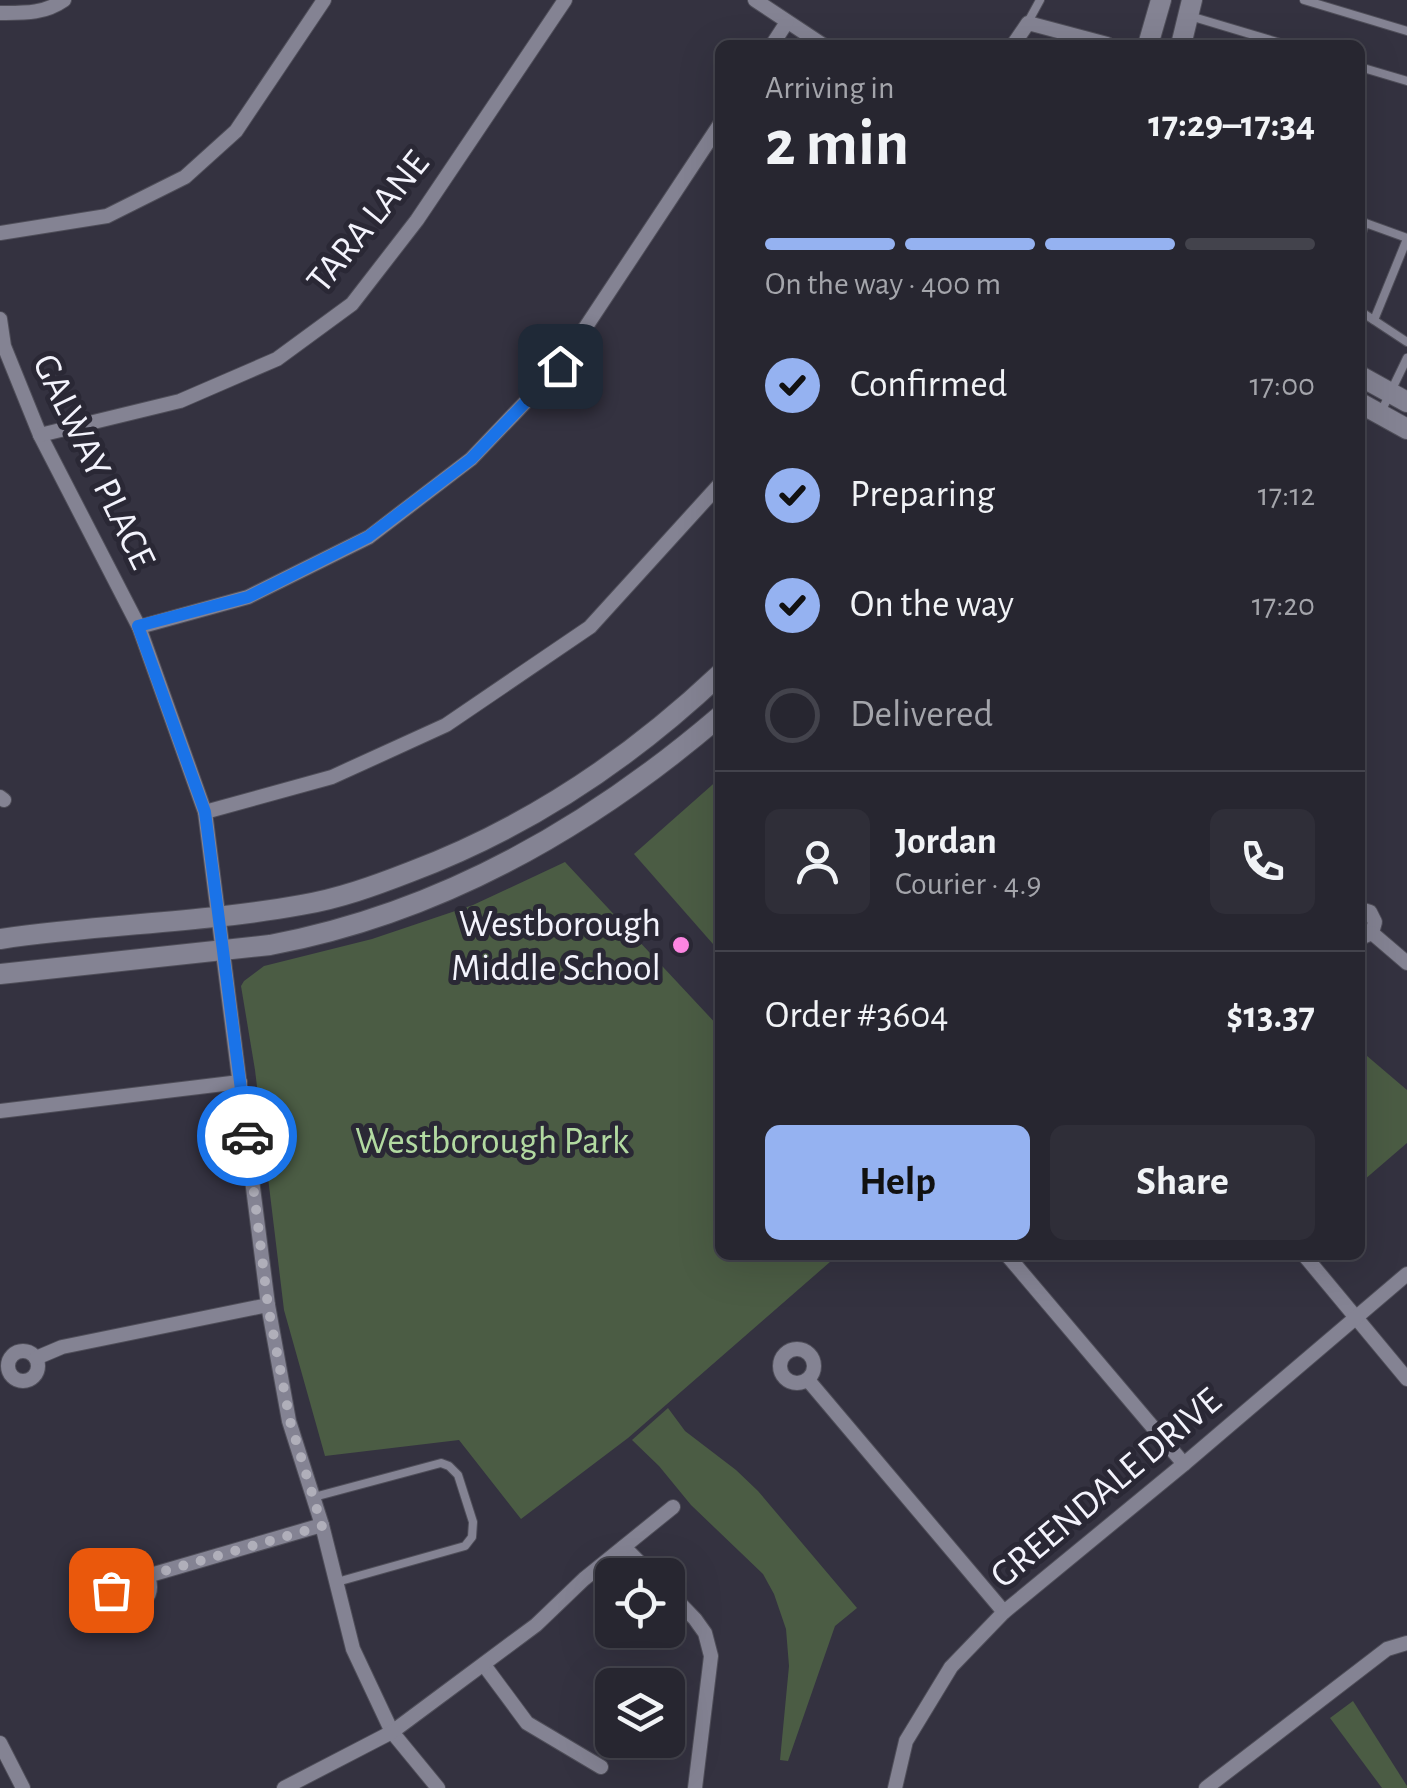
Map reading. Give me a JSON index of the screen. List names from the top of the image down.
{
  "streets": {
    "street": ["TARA LANE", "GALWAY PLACE", "GREENDALE DRIVE"]
  },
  "crossings": [
    ["TARA LANE", "GALWAY PLACE"]
  ],
  "parks": ["Westborough Park"],
  "places": ["Westborough Middle School"],
  "page": {
    "heading": ["2 min", "Arriving in", "17:29–17:34"],
    "panel": [
      "Jordan",
      "Courier · 4.9",
      "Order #3604",
      "$13.37"
    ],
    "bar": "On the way · 400 m",
    "list": [
      ["Confirmed", "17:00"],
      ["Preparing", "17:12"],
      ["On the way", "17:20"],
      "Delivered"
    ],
    "buttons": ["Help", "Share"]
  }
}
